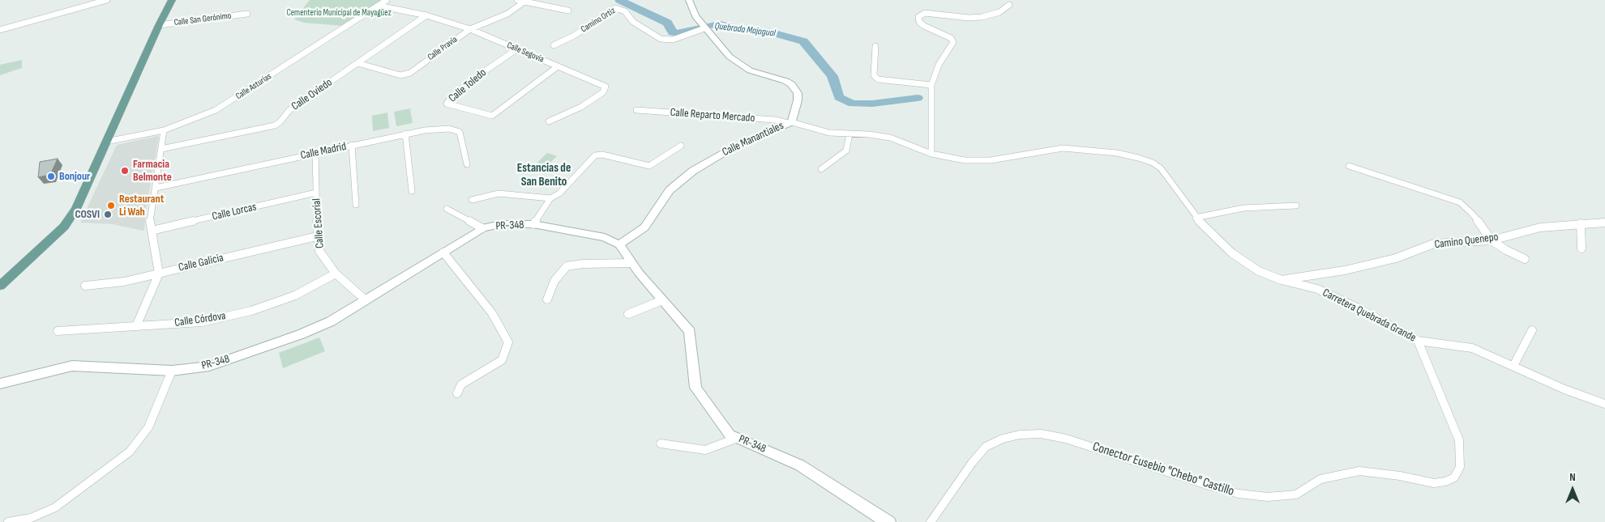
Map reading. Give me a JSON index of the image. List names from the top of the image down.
{
  "streets": {
    "street": [
      "Calle San Gerónimo",
      "Camino Ortiz",
      "Calle Pravia",
      "Calle Segovia",
      "Calle Toledo",
      "Calle Asturias",
      "Calle Oviedo",
      "Calle Reparto Mercado",
      "Calle Manantiales",
      "Calle Madrid",
      "Calle Lorcas",
      "Calle Escorial",
      "PR-348",
      "Camino Quenepo",
      "Calle Galicia",
      "Carretera Quebrada Grande",
      "Calle Córdova",
      "Conector Eusebio \"Chebo\" Castillo"
    ]
  },
  "crossings": [
    ["Camino Ortiz", "Calle Manantiales"],
    ["Calle Pravia", "Calle Segovia"],
    ["Calle Pravia", "Calle Oviedo"],
    ["Calle Segovia", "Calle Toledo"],
    ["Calle Segovia", "Calle Asturias"],
    ["Calle Segovia", "Calle Oviedo"],
    ["Calle Reparto Mercado", "Calle Manantiales"],
    ["Calle Reparto Mercado", "Carretera Quebrada Grande"],
    ["Calle Manantiales", "PR-348"],
    ["Calle Manantiales", "Carretera Quebrada Grande"],
    ["Calle Madrid", "Calle Escorial"],
    ["Calle Lorcas", "Calle Escorial"],
    ["Calle Escorial", "PR-348"],
    ["Calle Escorial", "Calle Galicia"],
    ["Calle Escorial", "Calle Córdova"],
    ["Camino Quenepo", "Carretera Quebrada Grande"],
    ["Carretera Quebrada Grande", "Conector Eusebio \"Chebo\" Castillo"]
  ],
  "districts": ["Estancias de San Benito"],
  "water": ["Quebrada Majagual"],
  "parks": ["Cementerio Municipal de Mayagüez"],
  "places": [
    "Farmacia Belmonte",
    "Bonjour",
    "Restaurant Li Wah",
    "COSVI"
  ],
  "north": "top"
}
